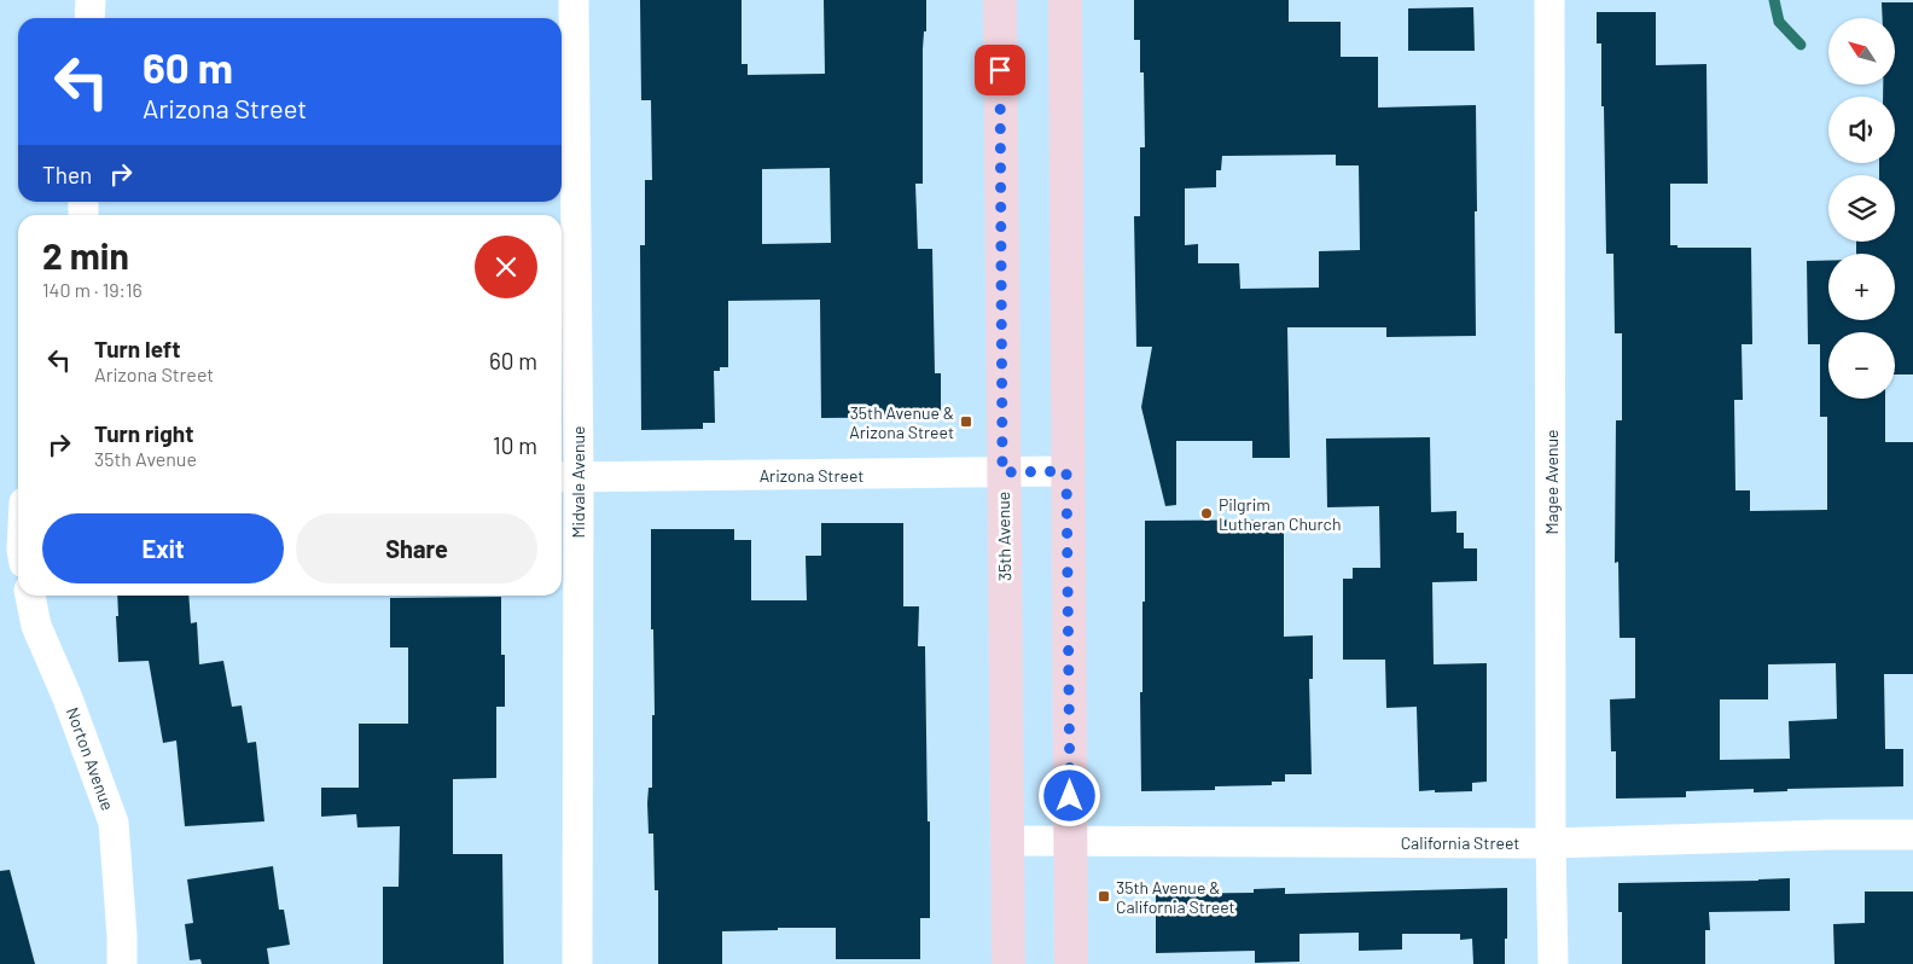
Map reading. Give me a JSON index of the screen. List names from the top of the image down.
{
  "streets": {
    "main road": ["35th Avenue"],
    "street": [
      "Arizona Street",
      "Midvale Avenue",
      "Magee Avenue",
      "Norton Avenue",
      "California Street"
    ]
  },
  "crossings": [
    ["Arizona Street", "Midvale Avenue"],
    ["Arizona Street", "35th Avenue"],
    ["Magee Avenue", "California Street"],
    ["35th Avenue", "California Street"]
  ],
  "places": {
    "transit": ["35th Avenue & Arizona Street", "35th Avenue & California Street"],
    "other": ["Pilgrim Lutheran Church"]
  },
  "north": "top left",
  "page": {
    "map_buttons": ["+", "−"],
    "turn": ["60 m", "Arizona Street"],
    "then": "Then",
    "heading": ["2 min", "140 m · 19:16"],
    "list": [
      {
        "name": "Turn left",
        "note": "Arizona Street",
        "value": "60 m"
      },
      {
        "name": "Turn right",
        "note": "35th Avenue",
        "value": "10 m"
      }
    ],
    "buttons": ["Exit", "Share"]
  }
}
